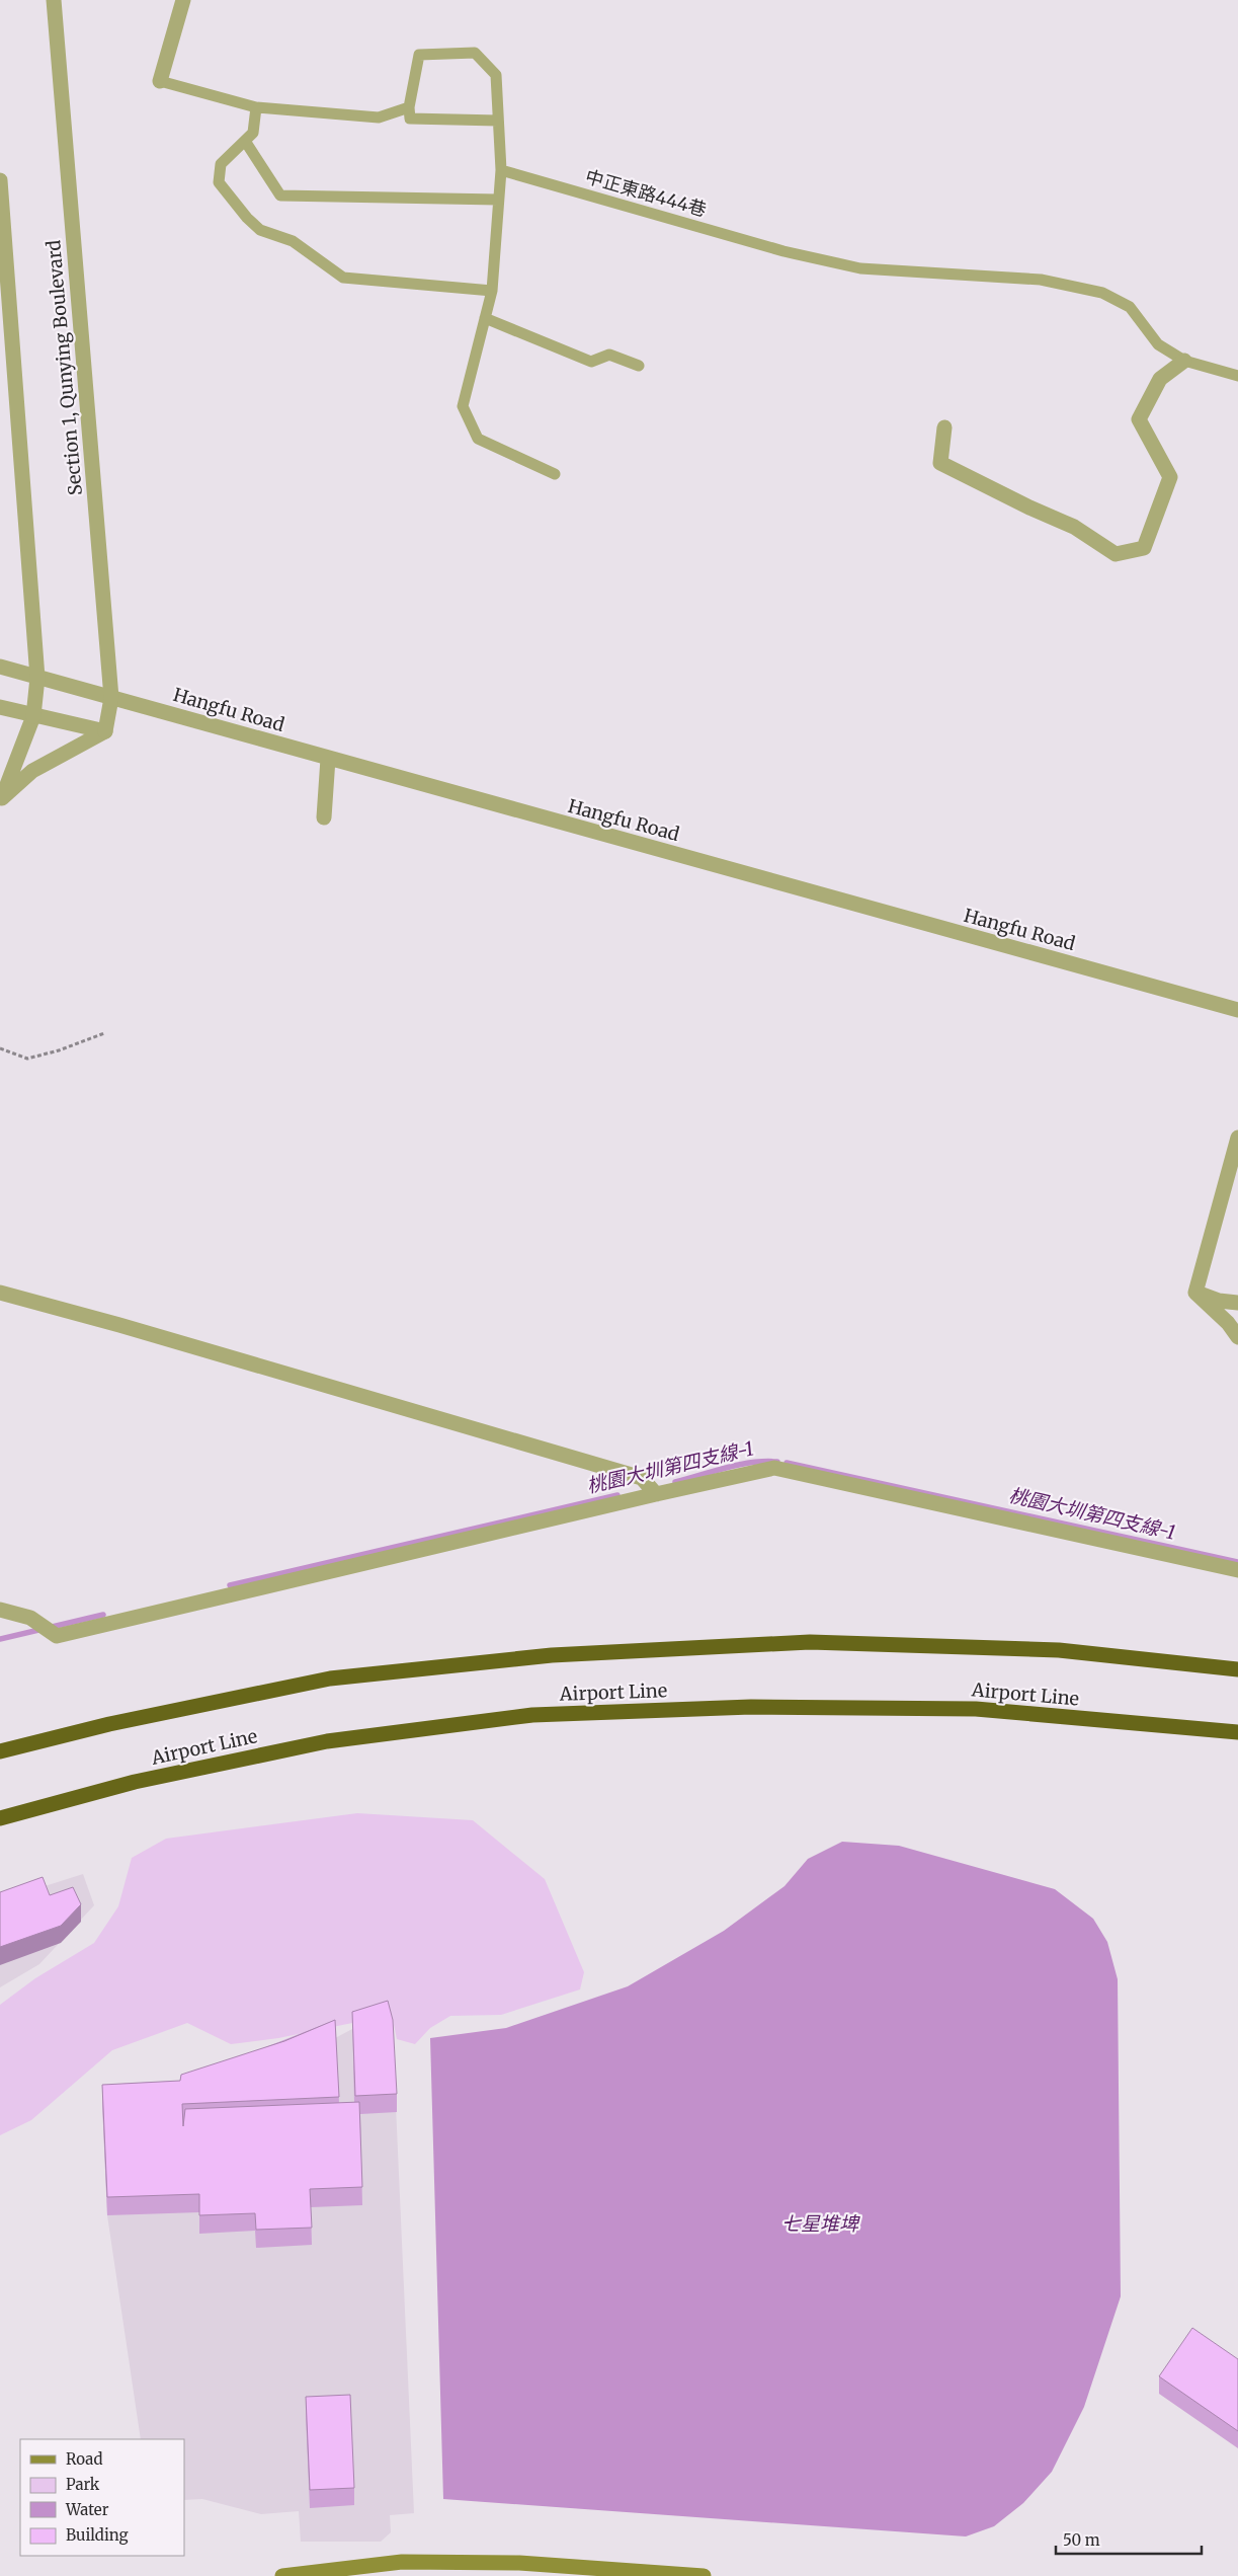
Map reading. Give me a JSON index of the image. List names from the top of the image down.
{
  "streets": {
    "highway": ["Airport Line"],
    "street": ["Section 1, Qunying Boulevard", "Hangfu Road"],
    "lane": ["中正東路444巷"]
  },
  "crossings": [
    ["Section 1, Qunying Boulevard", "Hangfu Road"]
  ],
  "water": ["桃園大圳第四支線-1", "七星堆埤"],
  "legend": [
    "Road",
    "Park",
    "Water",
    "Building"
  ],
  "scale_bar": "50 m"
}
